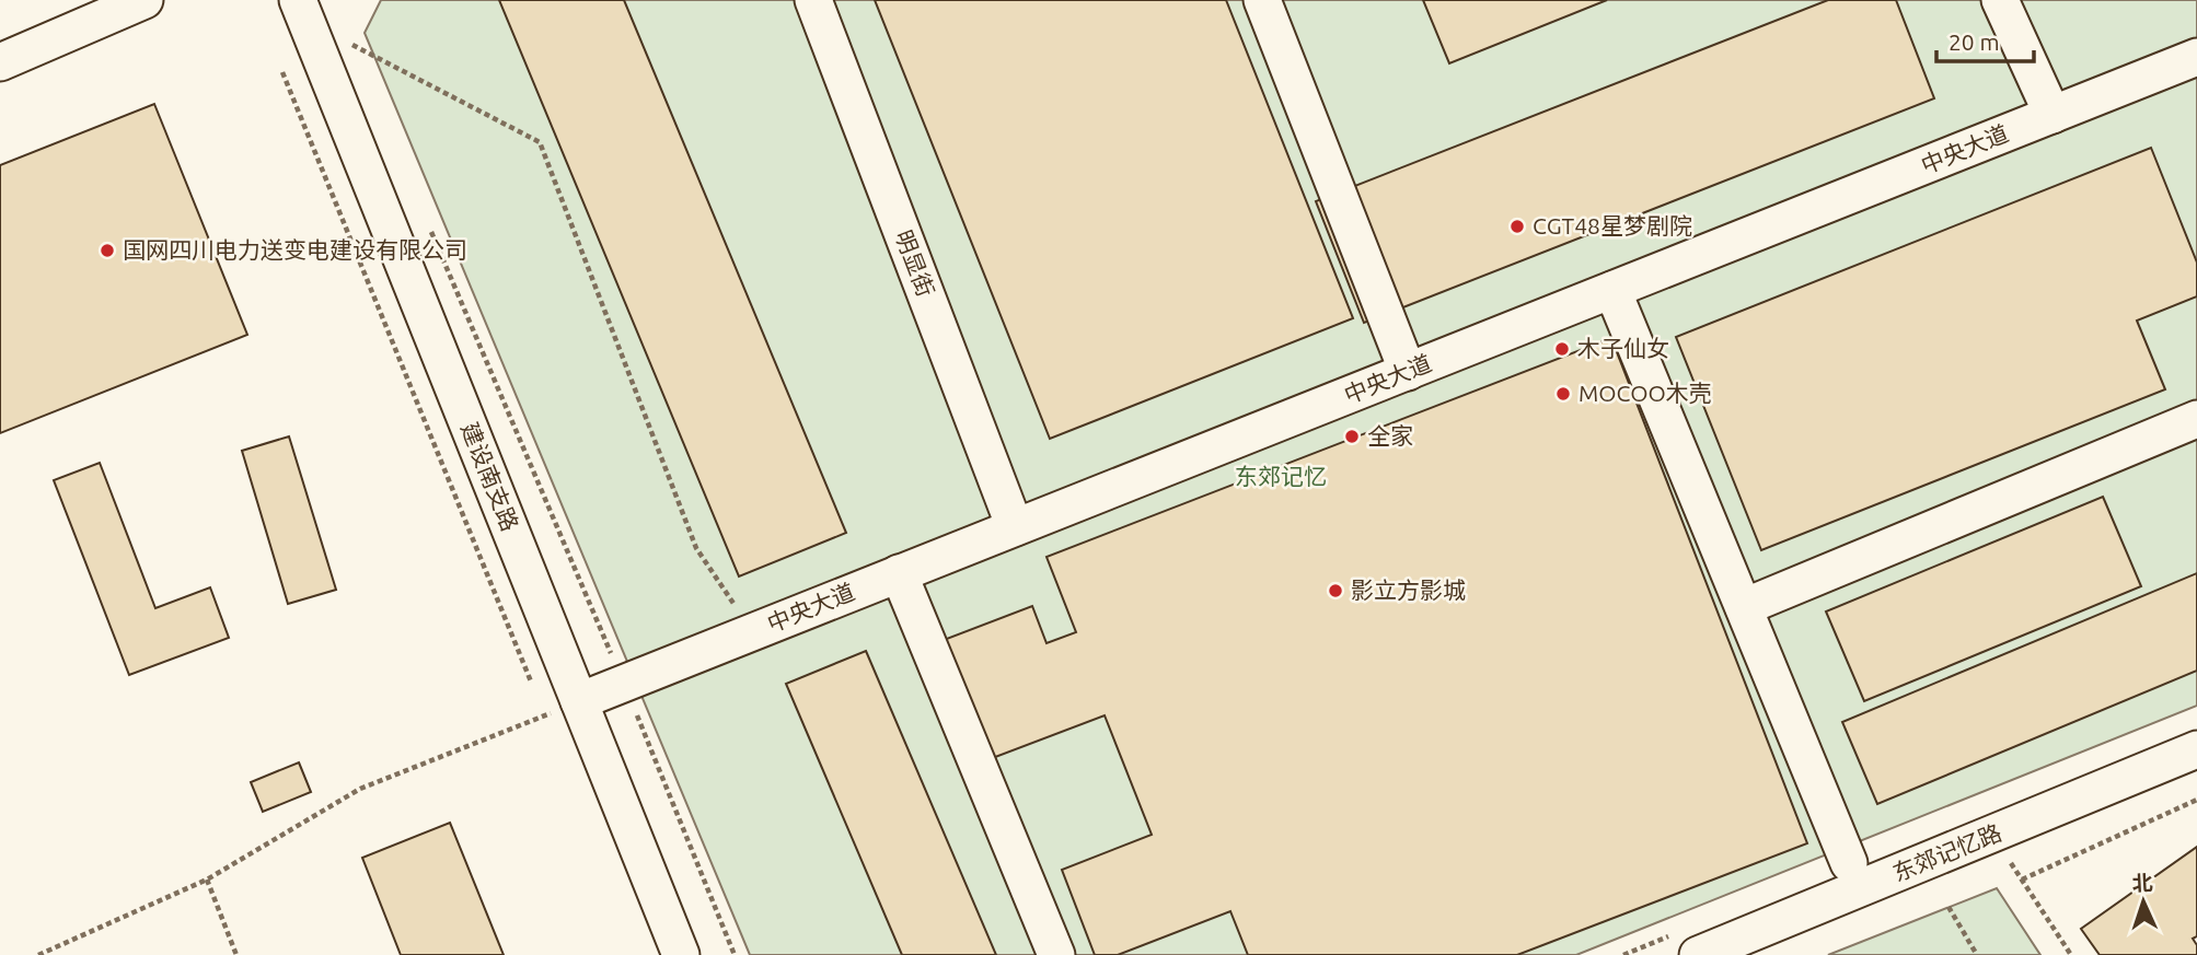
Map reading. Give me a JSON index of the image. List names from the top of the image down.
{
  "streets": {
    "street": [
      "中央大道",
      "明显街",
      "建设南支路",
      "东郊记忆路"
    ]
  },
  "crossings": [
    ["中央大道", "明显街"],
    ["中央大道", "建设南支路"]
  ],
  "parks": ["东郊记忆"],
  "places": [
    "CGT48星梦剧院",
    "国网四川电力送变电建设有限公司",
    "木子仙女",
    "MOCOO木壳",
    "全家",
    "影立方影城"
  ],
  "scale_bar": "20 m",
  "north": "top"
}
